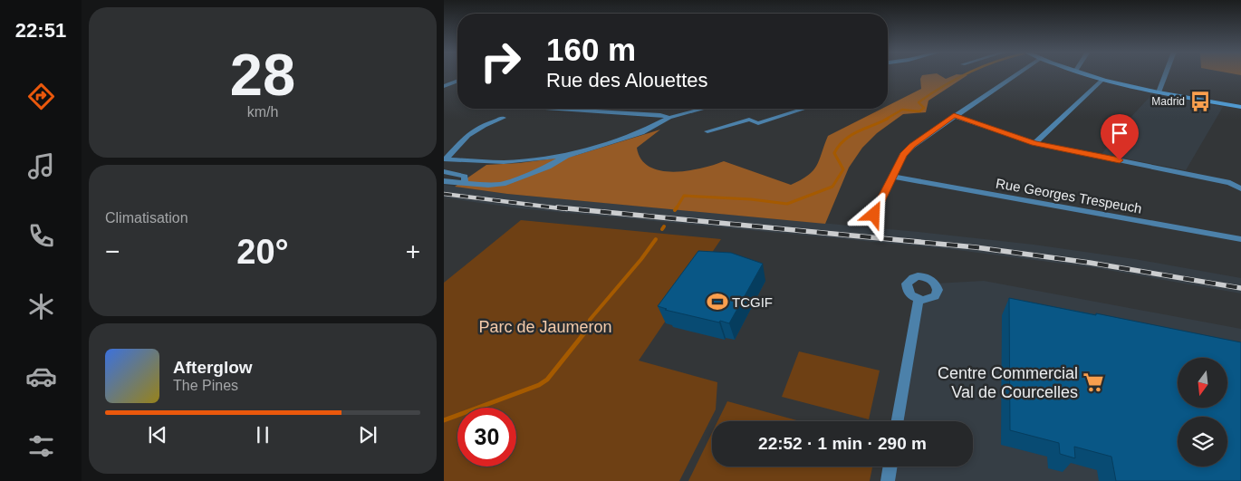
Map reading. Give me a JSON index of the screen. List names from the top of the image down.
{
  "streets": {
    "street": ["Rue Georges Trespeuch"]
  },
  "parks": ["Parc de Jaumeron"],
  "places": {
    "bus stop": ["Madrid"],
    "sports": ["TCGIF"],
    "supermarket": ["Centre Commercial Val de Courcelles"]
  },
  "north": "bottom",
  "page": {
    "tabs": "22:51",
    "tile": [
      ["28", "km/h"],
      "Climatisation"
    ],
    "turn": ["160 m", "Rue des Alouettes"],
    "heat": ["−", "20°", "+"],
    "song": ["Afterglow", "The Pines"],
    "limit": "30",
    "trip": "22:52 · 1 min · 290 m"
  }
}
